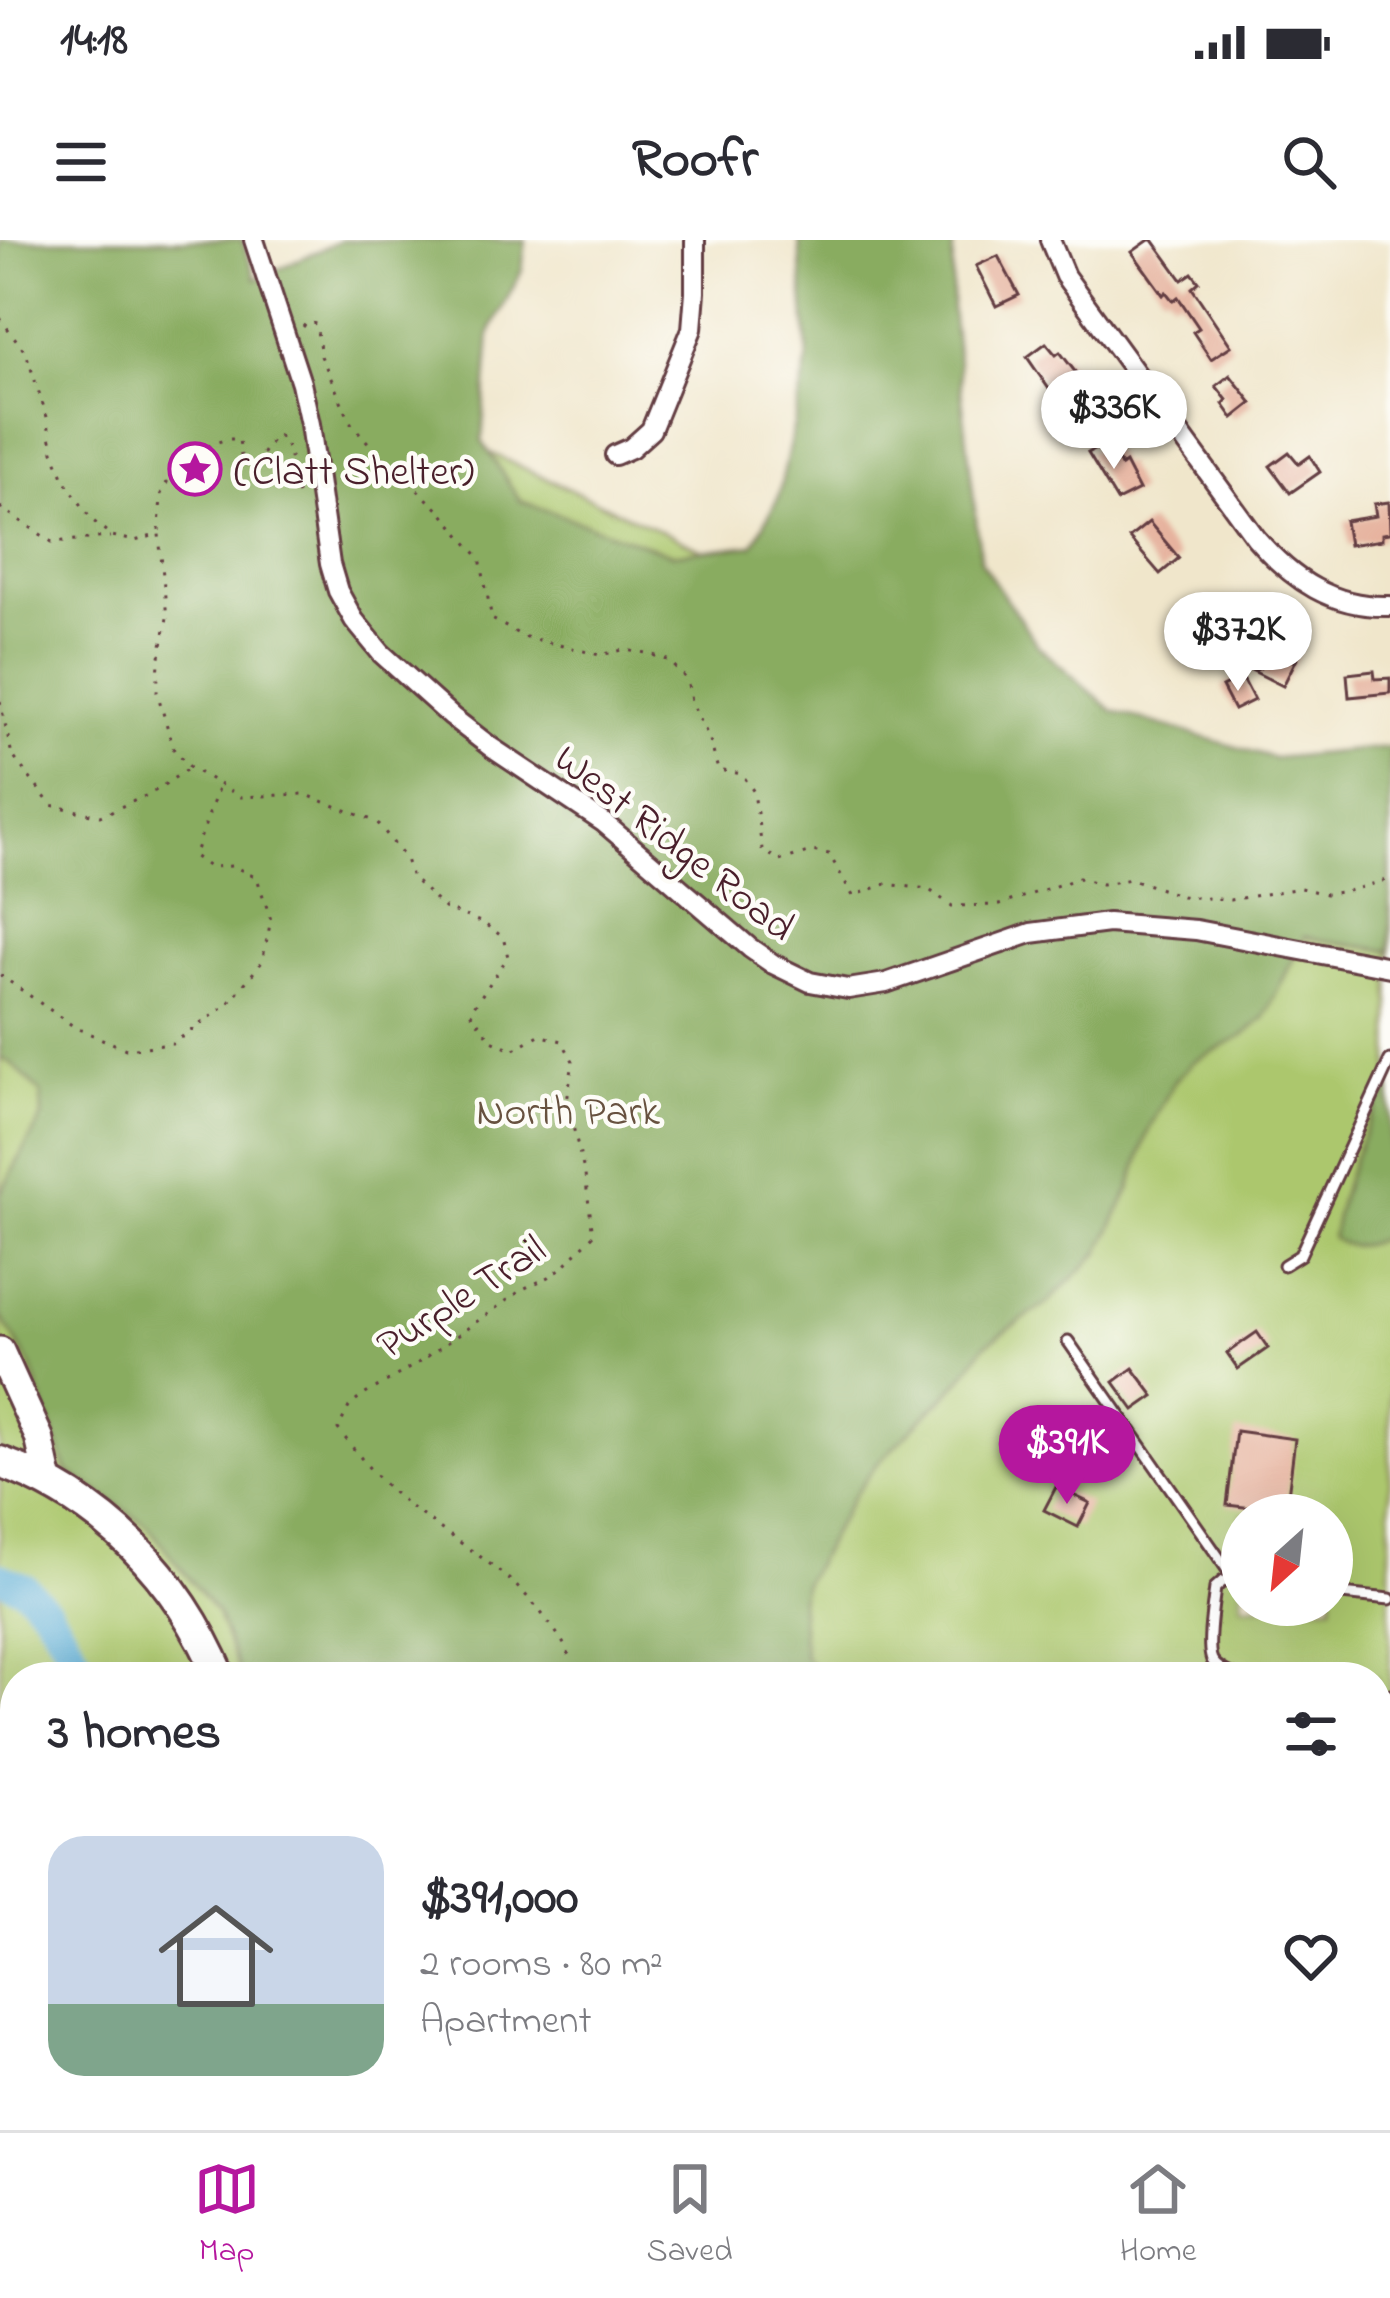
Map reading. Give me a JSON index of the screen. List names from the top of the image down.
{
  "streets": {
    "street": ["West Ridge Road"],
    "path": ["Purple Trail"]
  },
  "parks": ["North Park"],
  "places": {
    "place": ["(Clatt Shelter)"]
  },
  "north": "bottom left",
  "page": {
    "status": "14:18",
    "header": "Roofr",
    "price": ["$336K", "$372K", "$391K"],
    "heading": "3 homes",
    "list": [
      {
        "name": "$391,000",
        "note": "2 rooms · 80 m² · Apartment"
      }
    ],
    "tabs": ["Map", "Saved", "Home"]
  }
}
